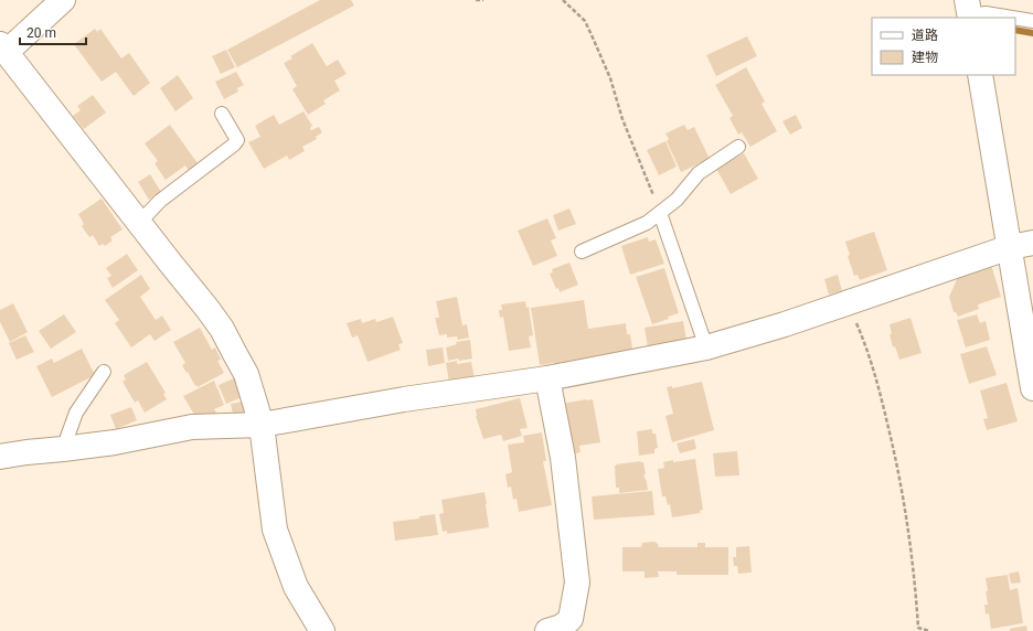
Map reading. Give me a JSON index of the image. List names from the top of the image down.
{
  "legend": ["道路", "建物"],
  "scale_bar": "20 m"
}
